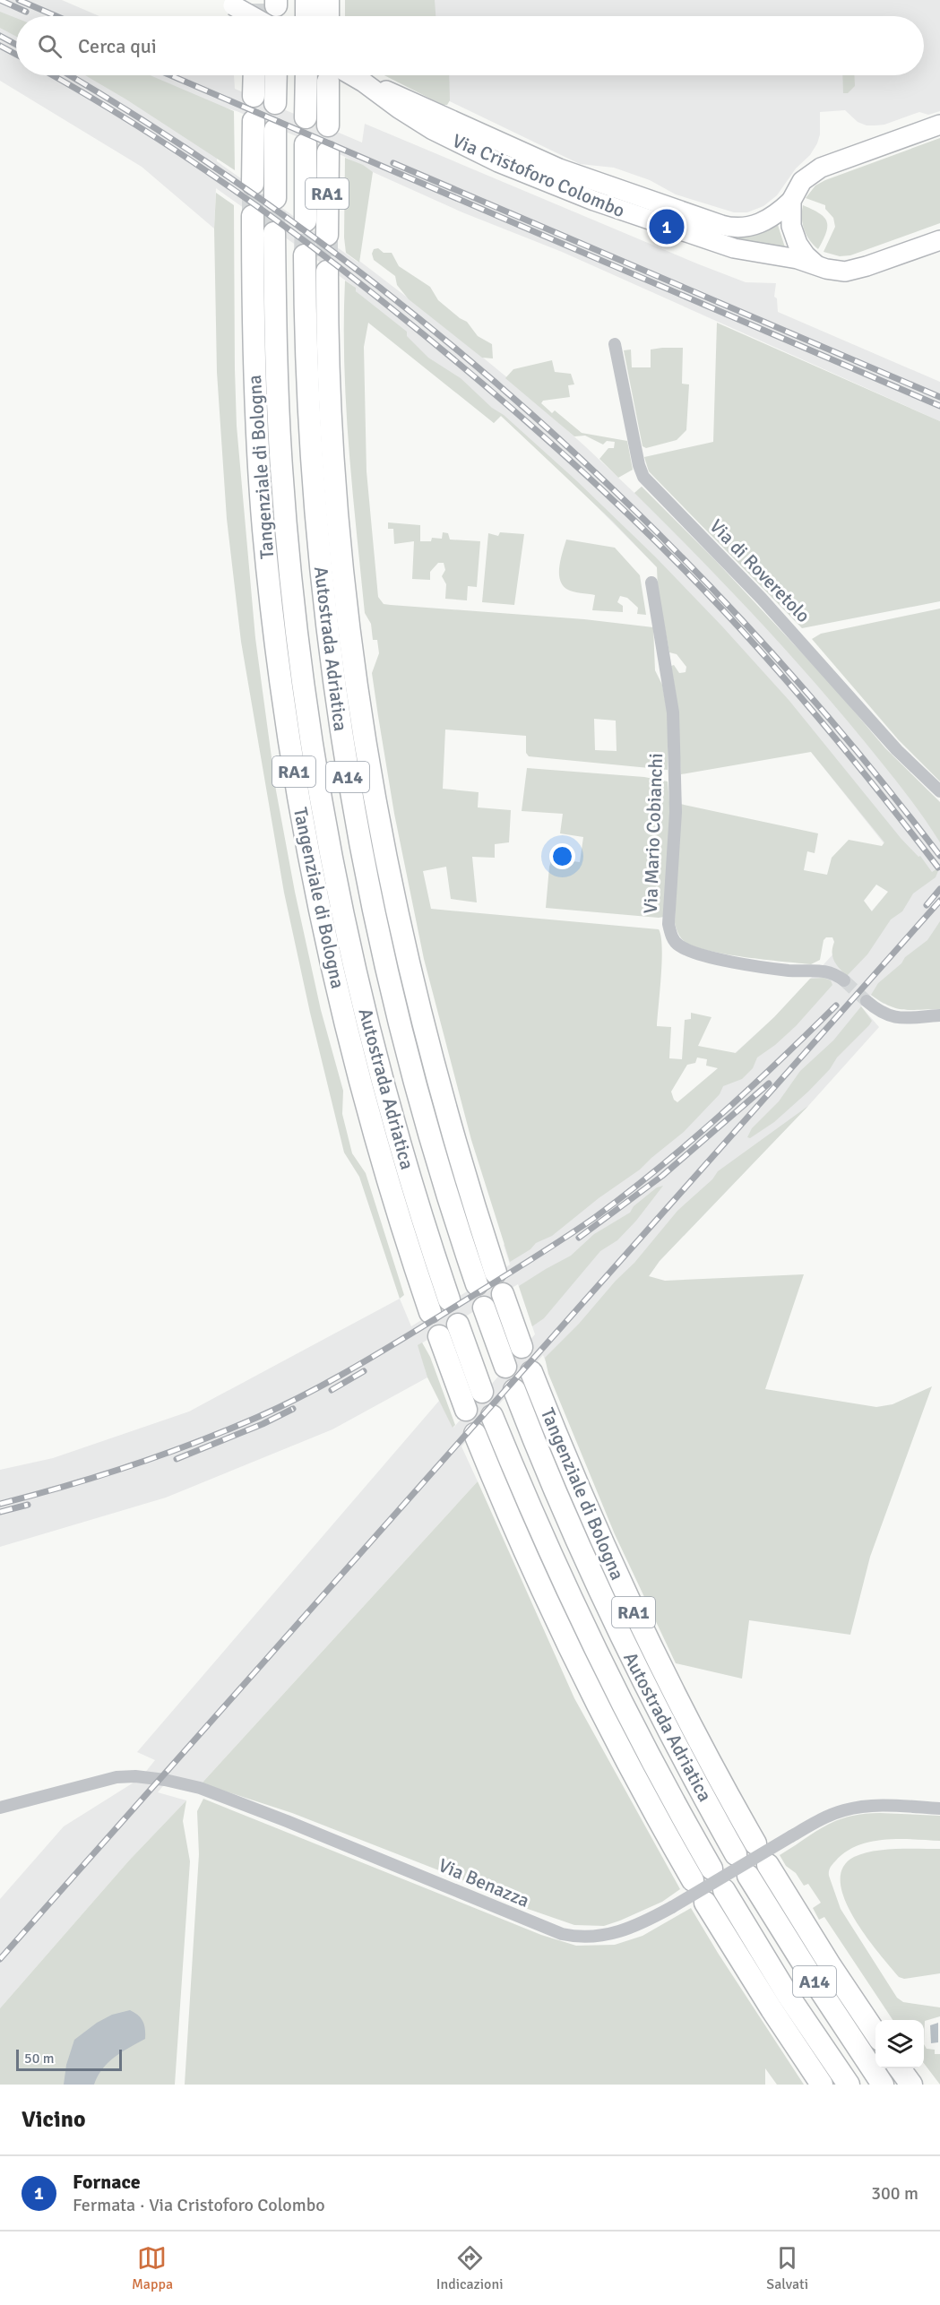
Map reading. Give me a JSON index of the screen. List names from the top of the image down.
{
  "streets": {
    "highway": [
      "RA1",
      "Tangenziale di Bologna",
      "Autostrada Adriatica",
      "A14"
    ],
    "main road": ["Via Cristoforo Colombo"],
    "street": ["Via di Roveretolo", "Via Mario Cobianchi", "Via Benazza"]
  },
  "scale_bar": "50 m",
  "page": {
    "search": "Cerca qui",
    "pins": "1",
    "scale": "50 m",
    "heading": "Vicino",
    "list": [
      {
        "mark": "1",
        "name": "Fornace",
        "note": "Fermata · Via Cristoforo Colombo",
        "value": "300 m"
      }
    ],
    "nav": ["Mappa", "Indicazioni", "Salvati"]
  }
}
